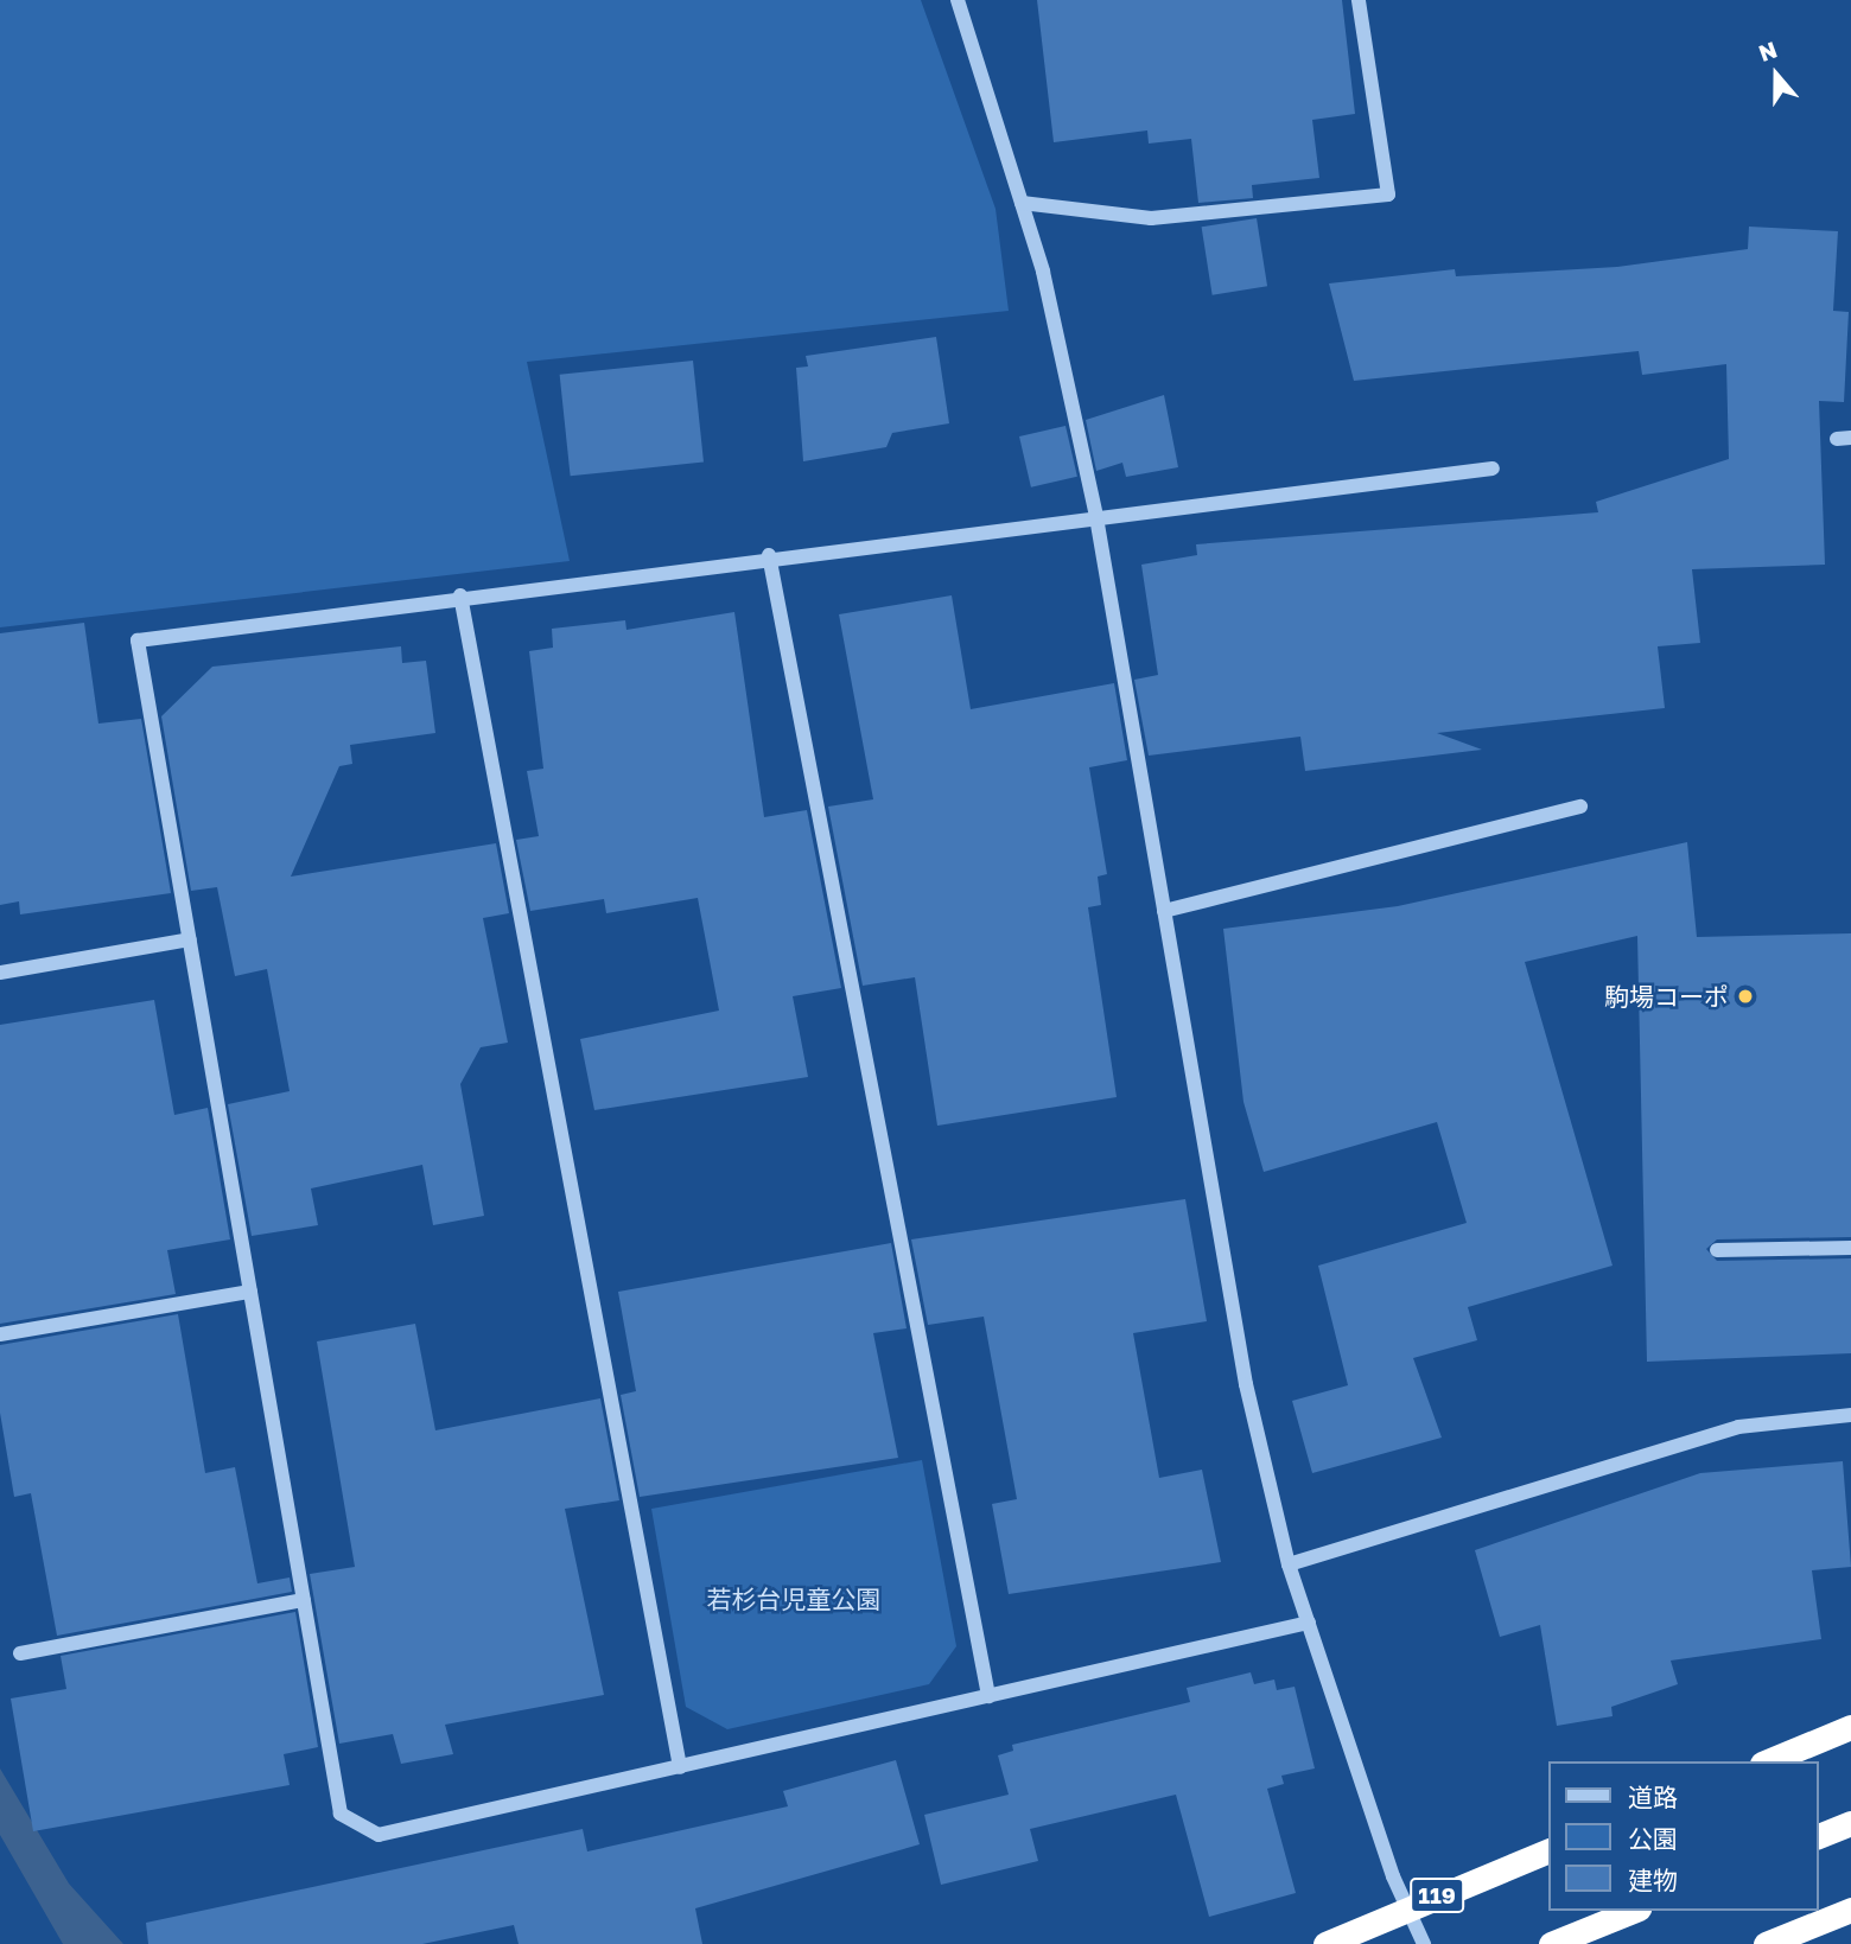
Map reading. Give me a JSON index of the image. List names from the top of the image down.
{
  "streets": {
    "highway": ["119"]
  },
  "parks": ["若杉台児童公園"],
  "places": ["駒場コーポ"],
  "legend": ["道路", "公園", "建物"],
  "north": "top"
}
